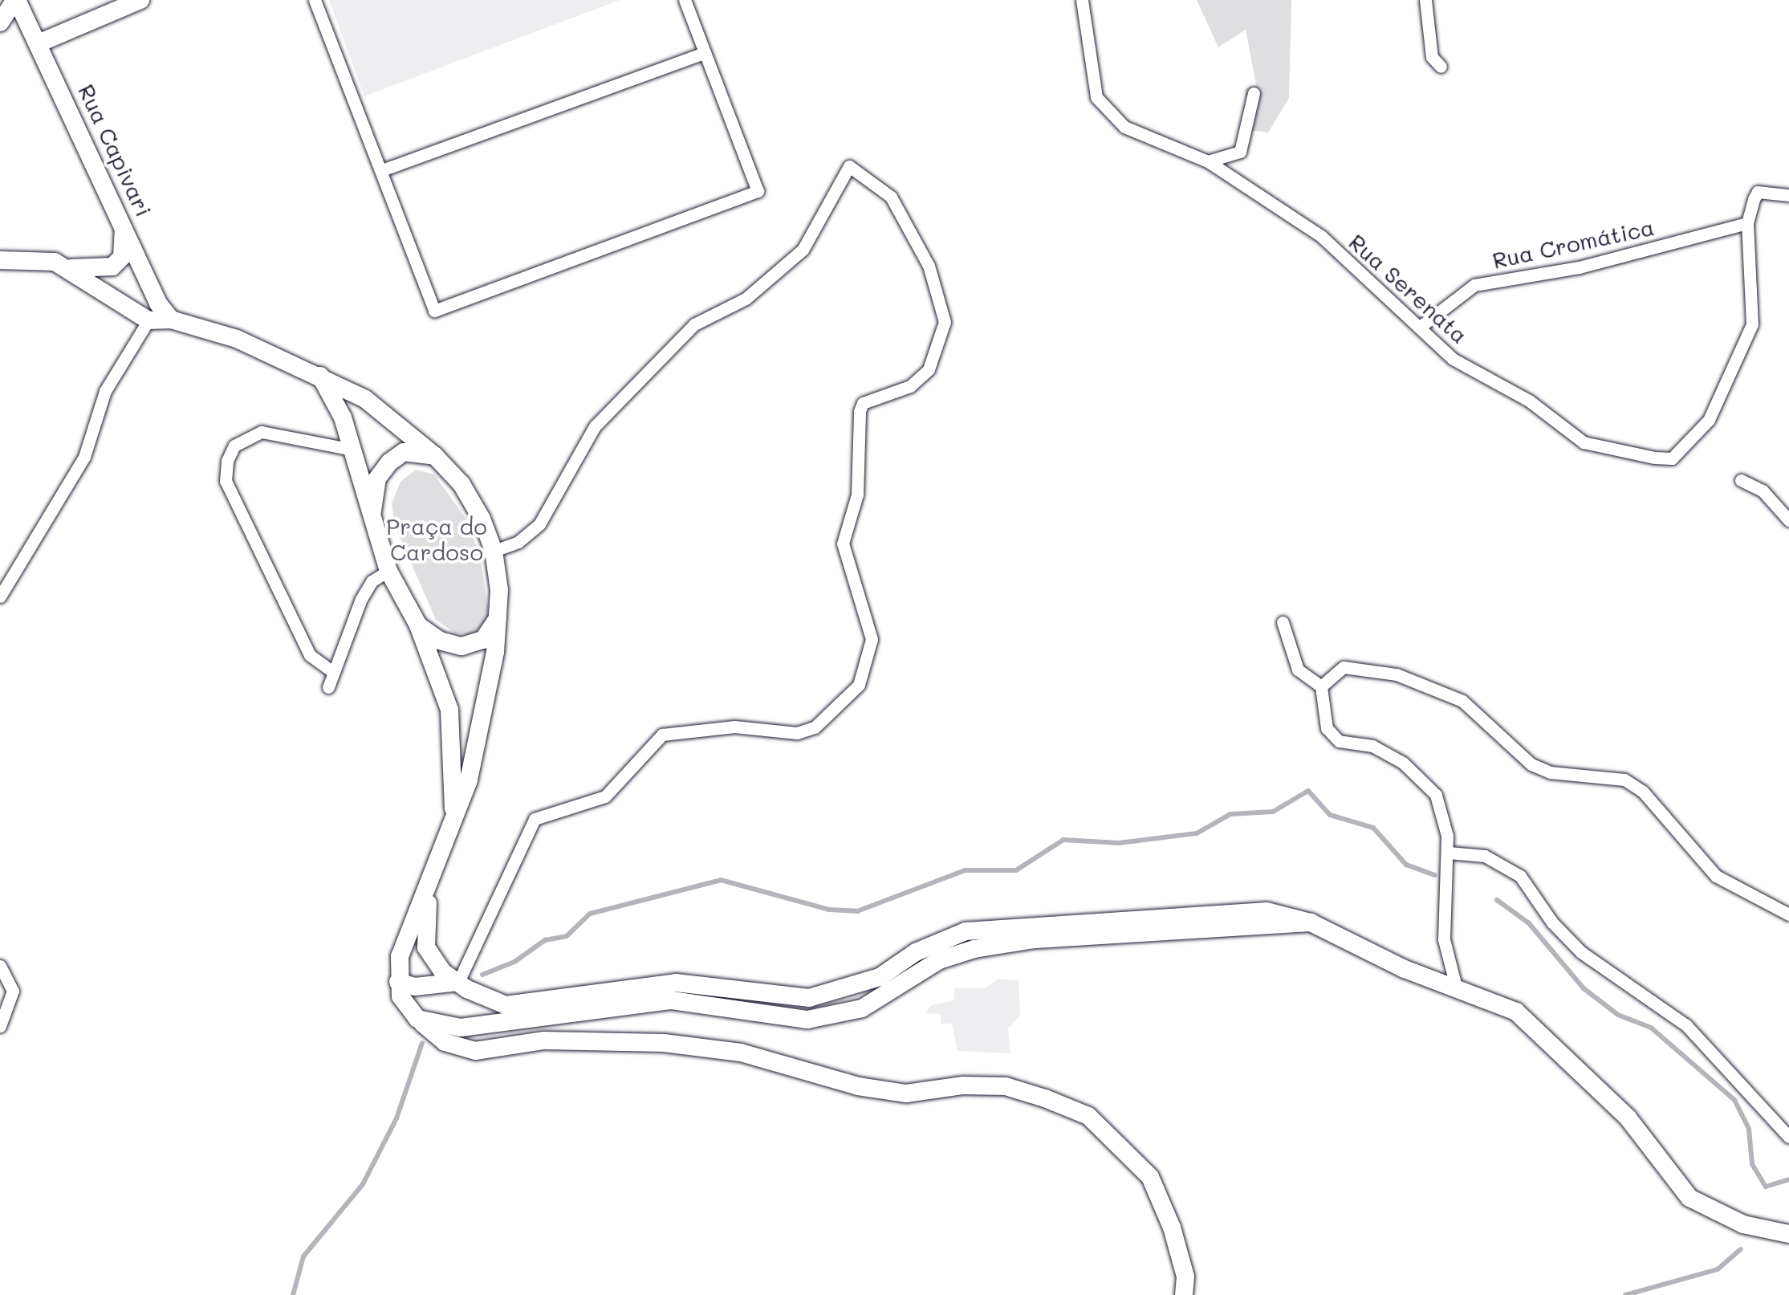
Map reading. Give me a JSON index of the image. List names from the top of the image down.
{
  "streets": {
    "street": ["Rua Capivari", "Rua Cromática", "Rua Serenata"]
  },
  "crossings": [
    ["Rua Cromática", "Rua Serenata"]
  ],
  "parks": ["Praça do Cardoso"]
}
